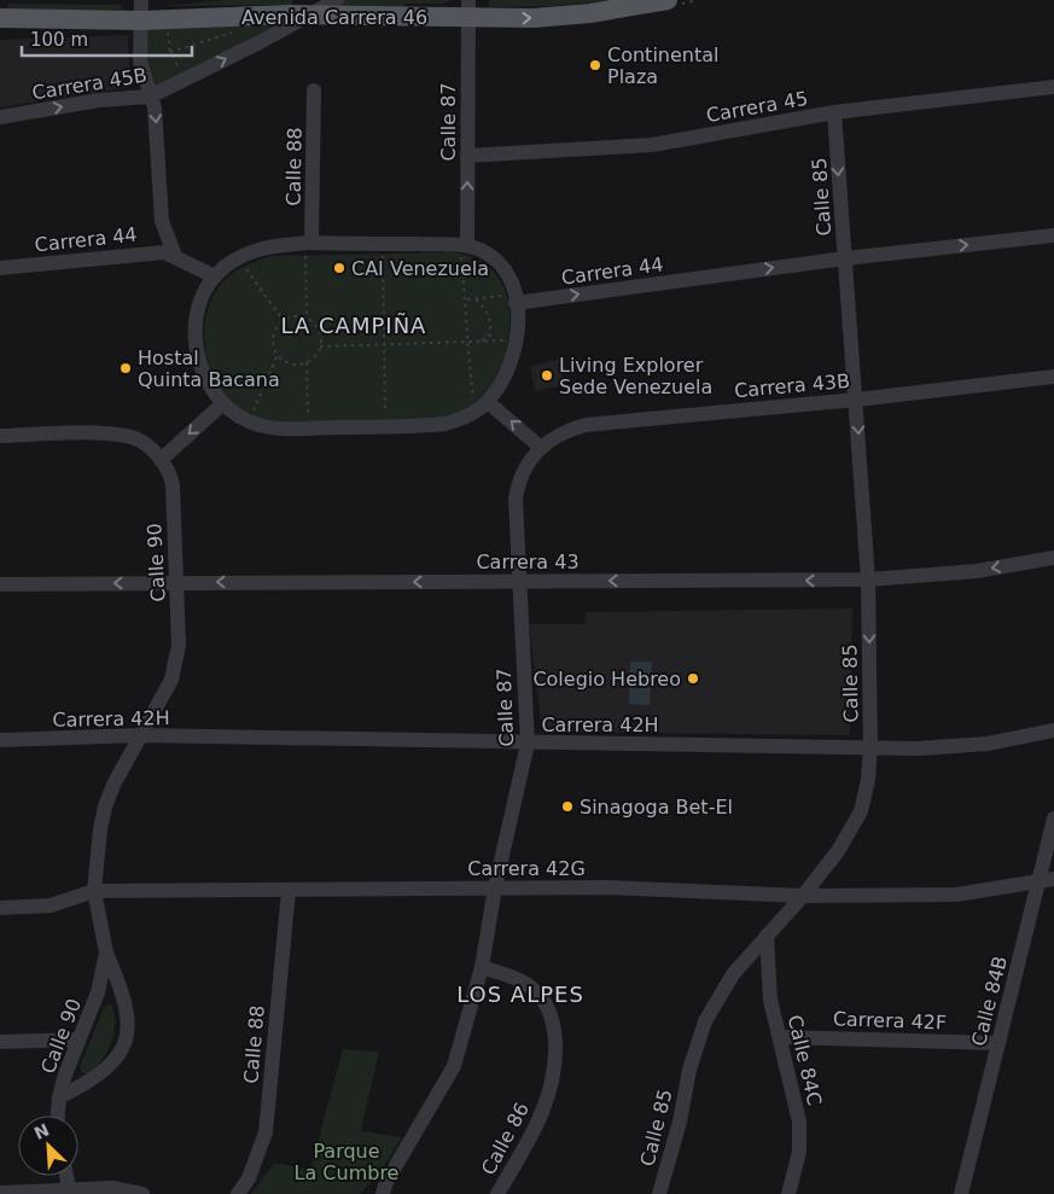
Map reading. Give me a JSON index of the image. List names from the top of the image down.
{
  "streets": {
    "main road": ["Avenida Carrera 46"],
    "street": [
      "Carrera 45B",
      "Carrera 45",
      "Calle 87",
      "Calle 88",
      "Calle 85",
      "Carrera 44",
      "Carrera 43B",
      "Carrera 43",
      "Calle 90",
      "Carrera 42H",
      "Carrera 42G",
      "Calle 84B",
      "Carrera 42F",
      "Calle 84C",
      "Calle 86"
    ]
  },
  "crossings": [
    ["Avenida Carrera 46", "Carrera 45B"],
    ["Avenida Carrera 46", "Calle 87"],
    ["Carrera 45", "Calle 87"],
    ["Carrera 45", "Calle 85"],
    ["Calle 87", "Carrera 43B"],
    ["Calle 87", "Carrera 43"],
    ["Calle 87", "Carrera 42H"],
    ["Calle 87", "Carrera 42G"],
    ["Calle 87", "Calle 86"],
    ["Calle 88", "Carrera 42G"],
    ["Calle 85", "Carrera 44"],
    ["Calle 85", "Carrera 43B"],
    ["Calle 85", "Carrera 43"],
    ["Calle 85", "Carrera 42H"],
    ["Calle 85", "Carrera 42G"],
    ["Calle 85", "Calle 84C"],
    ["Carrera 43", "Calle 90"],
    ["Calle 90", "Carrera 42H"],
    ["Calle 90", "Carrera 42G"],
    ["Carrera 42G", "Calle 84B"],
    ["Calle 84B", "Carrera 42F"],
    ["Carrera 42F", "Calle 84C"]
  ],
  "one_way": [
    "Carrera 45B",
    "Calle 85",
    "Carrera 44",
    "Carrera 43"
  ],
  "districts": ["LA CAMPIÑA", "LOS ALPES"],
  "parks": ["Parque La Cumbre"],
  "places": [
    "Continental Plaza",
    "CAI Venezuela",
    "Hostal Quinta Bacana",
    "Living Explorer Sede Venezuela",
    "Colegio Hebreo",
    "Sinagoga Bet-El"
  ],
  "scale_bar": "100 m",
  "north": "top left"
}
